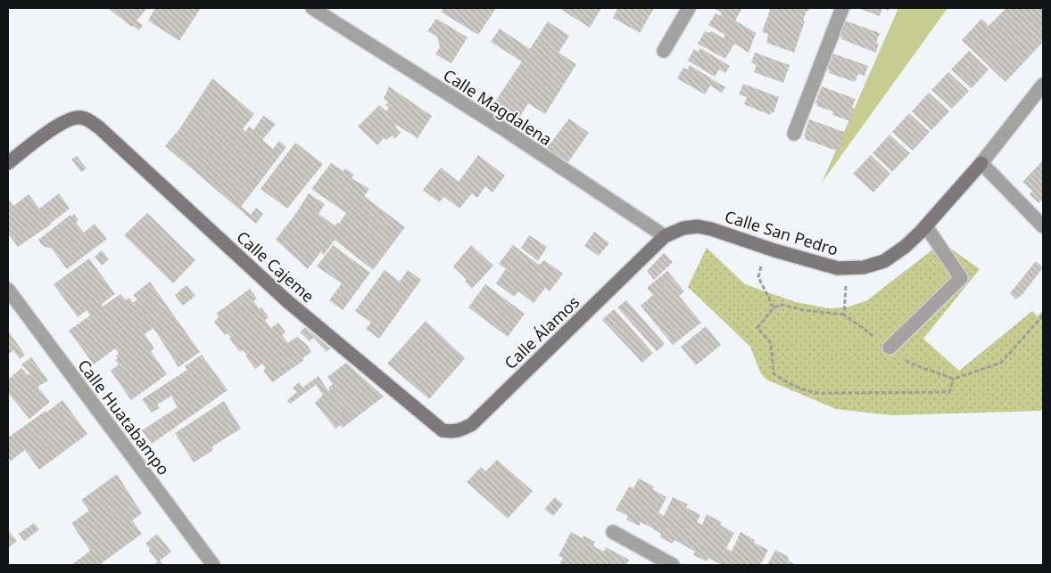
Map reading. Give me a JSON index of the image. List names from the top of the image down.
{
  "streets": {
    "street": [
      "Calle Magdalena",
      "Calle San Pedro",
      "Calle Cajeme",
      "Calle Álamos",
      "Calle Huatabampo"
    ]
  },
  "crossings": [
    ["Calle Magdalena", "Calle San Pedro"],
    ["Calle Magdalena", "Calle Álamos"],
    ["Calle San Pedro", "Calle Álamos"],
    ["Calle Cajeme", "Calle Álamos"]
  ]
}
